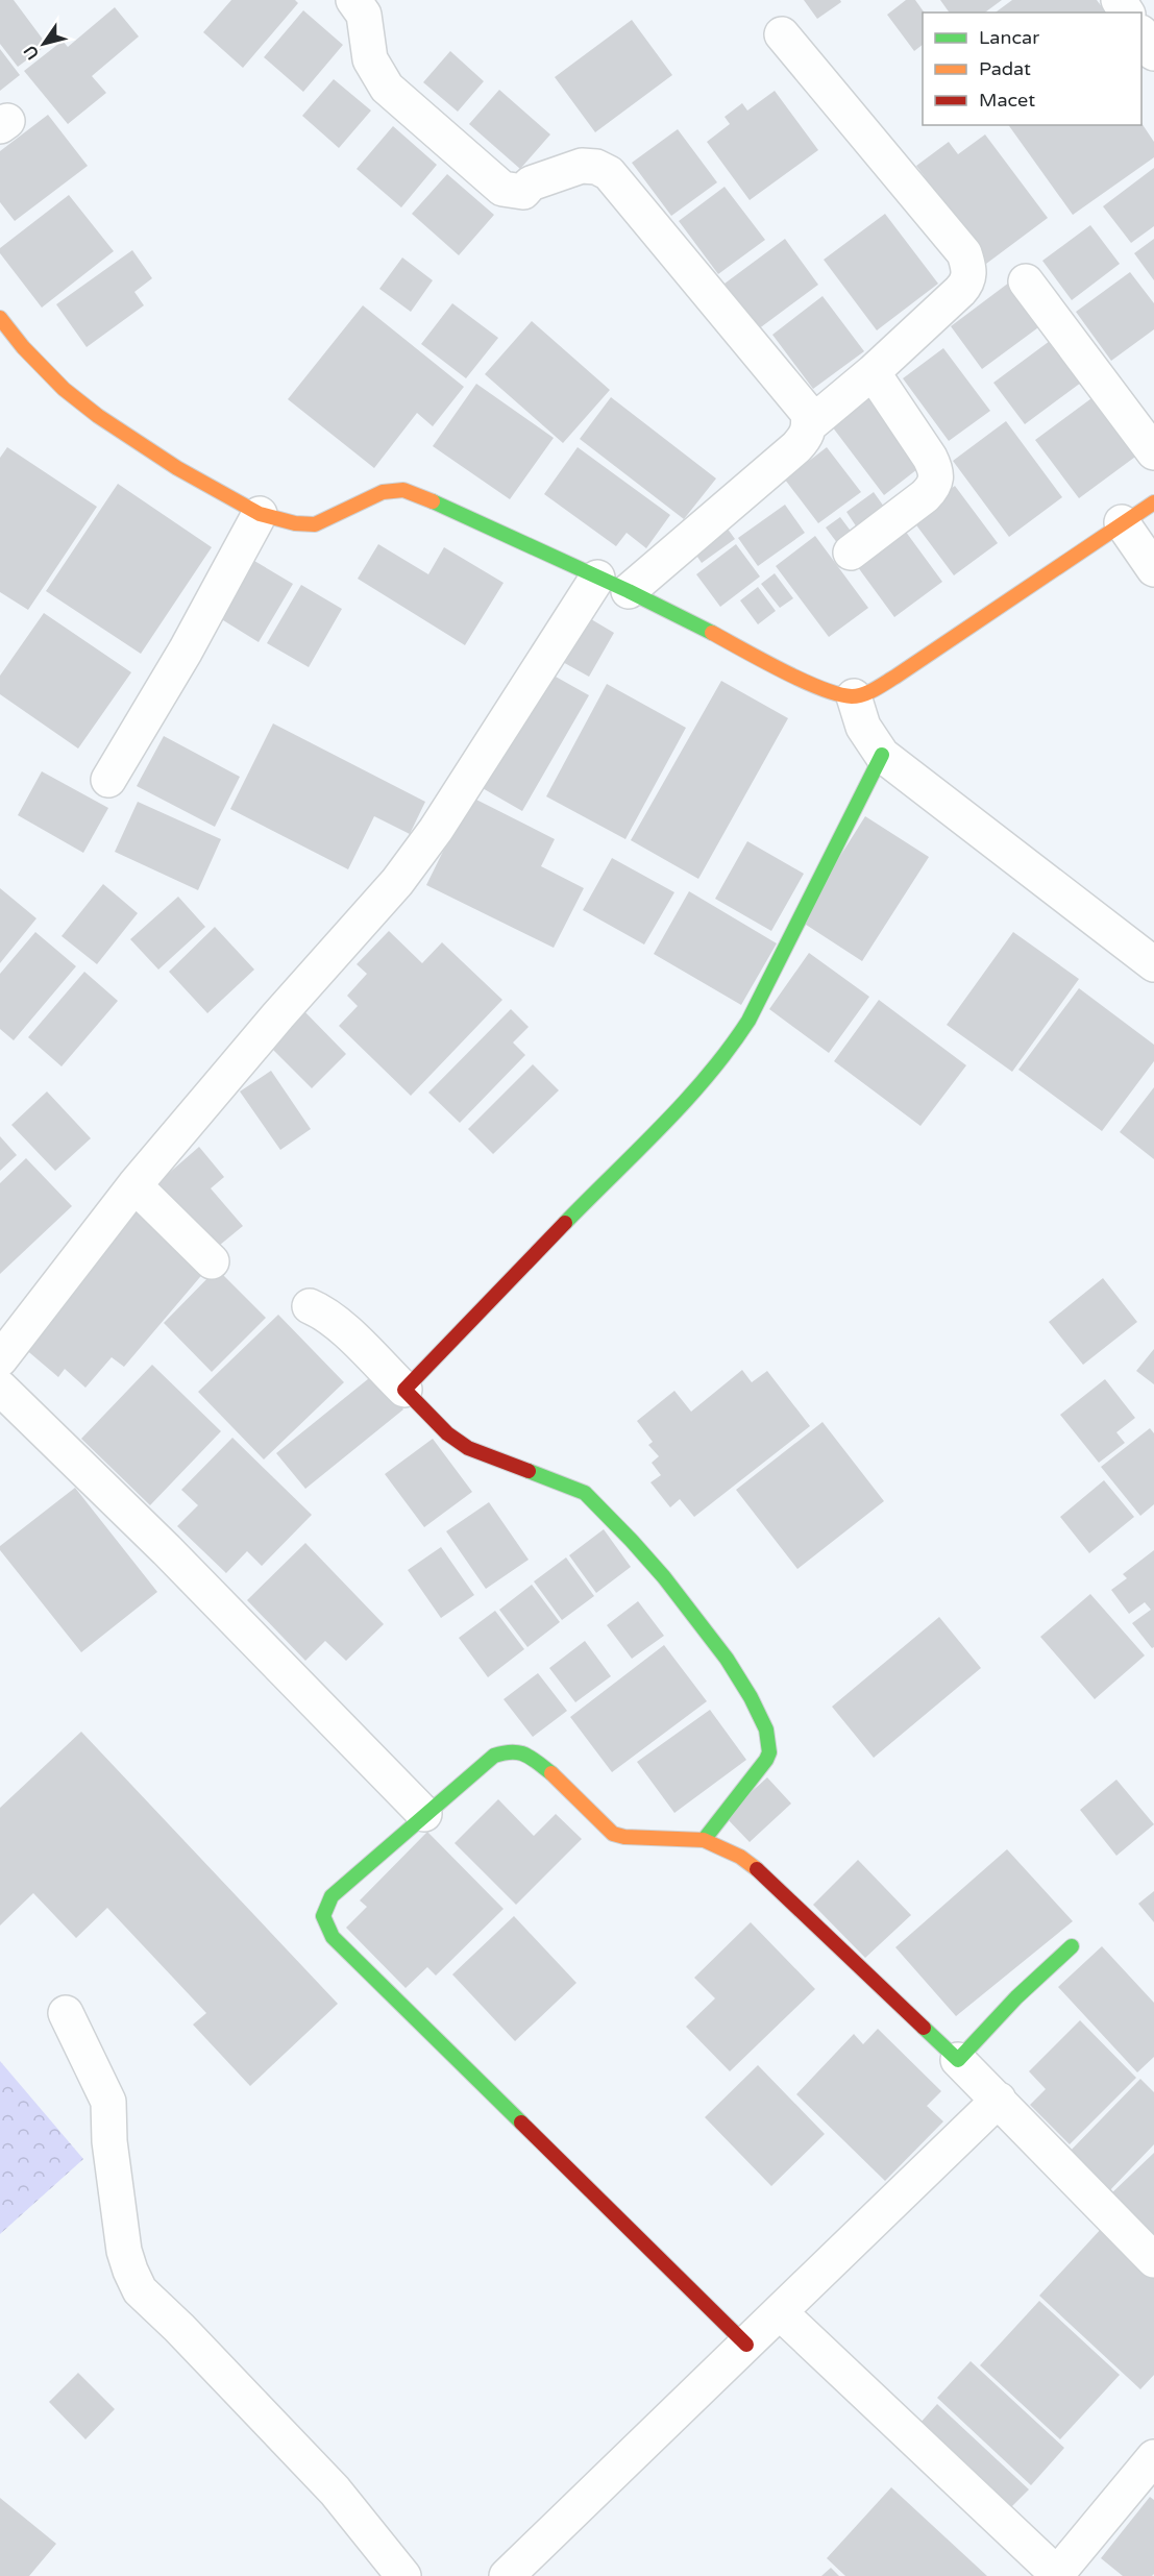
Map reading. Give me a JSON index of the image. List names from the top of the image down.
{
  "legend": ["Lancar", "Padat", "Macet"],
  "north": "bottom left"
}
